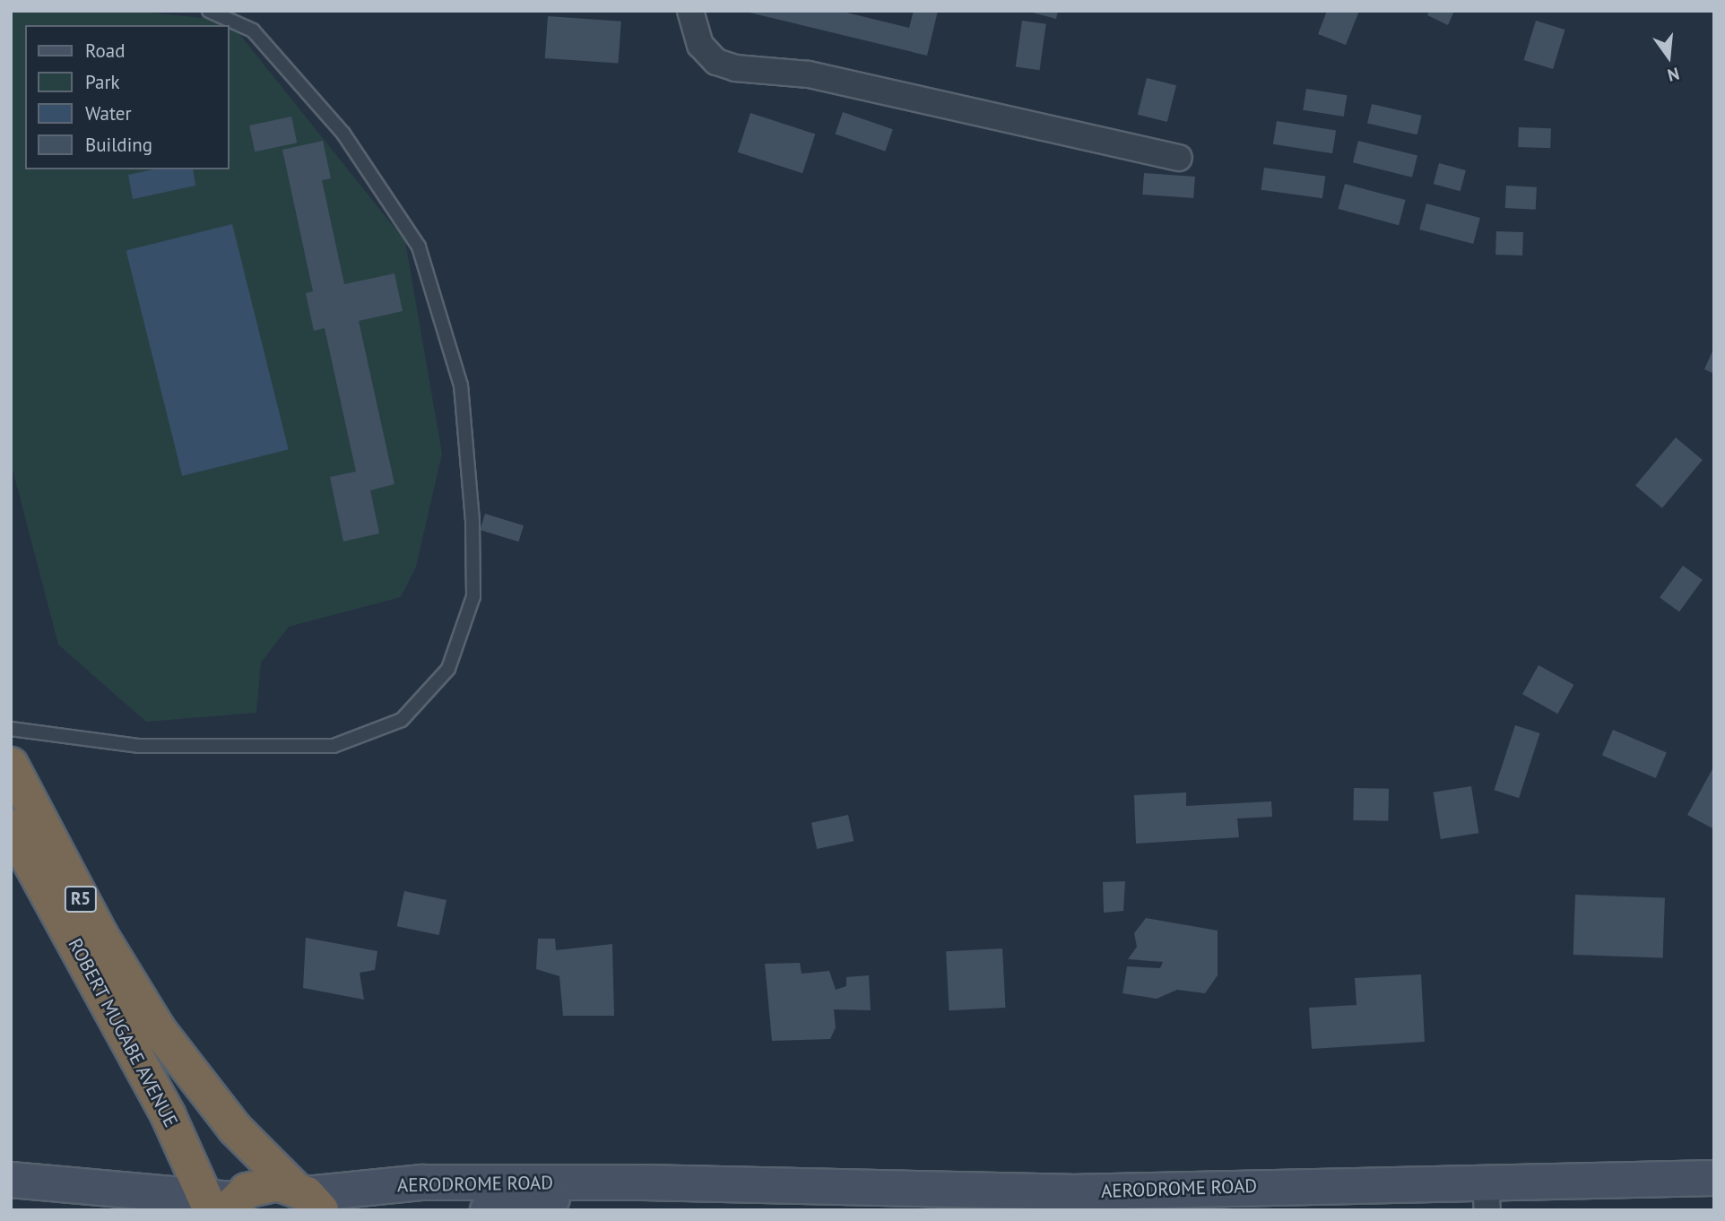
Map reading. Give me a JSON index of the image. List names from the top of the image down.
{
  "streets": {
    "highway": ["R5", "ROBERT MUGABE AVENUE"],
    "street": ["AERODROME ROAD"]
  },
  "crossings": [
    ["ROBERT MUGABE AVENUE", "AERODROME ROAD"]
  ],
  "legend": [
    "Road",
    "Park",
    "Water",
    "Building"
  ],
  "north": "bottom"
}
